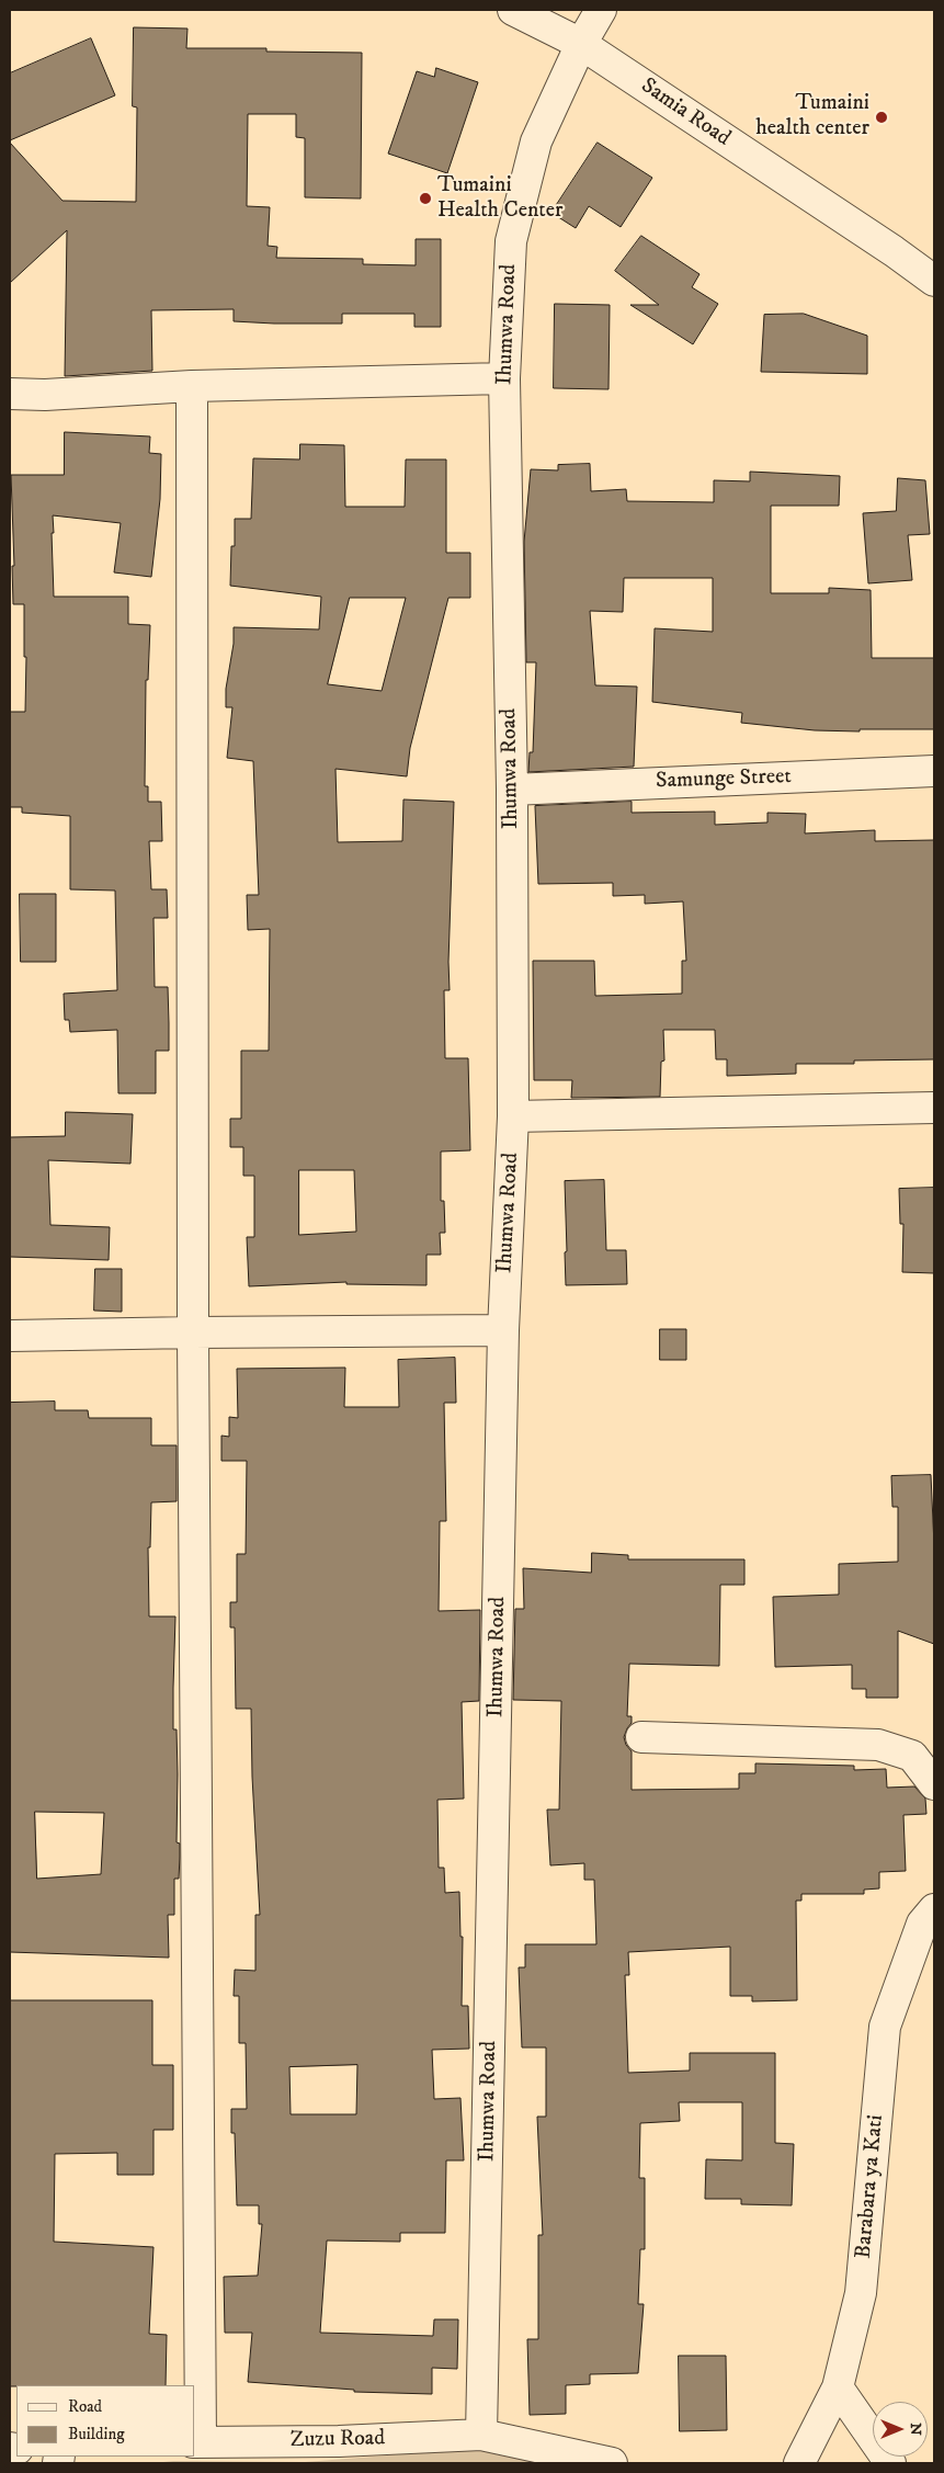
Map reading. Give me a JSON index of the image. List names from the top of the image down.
{
  "streets": {
    "street": [
      "Samia Road",
      "Ihumwa Road",
      "Samunge Street",
      "Barabara ya Kati",
      "Zuzu Road"
    ]
  },
  "crossings": [
    ["Samia Road", "Ihumwa Road"],
    ["Ihumwa Road", "Samunge Street"],
    ["Ihumwa Road", "Zuzu Road"]
  ],
  "places": ["Tumaini health center", "Tumaini Health Center"],
  "legend": ["Road", "Building"],
  "north": "right"
}
